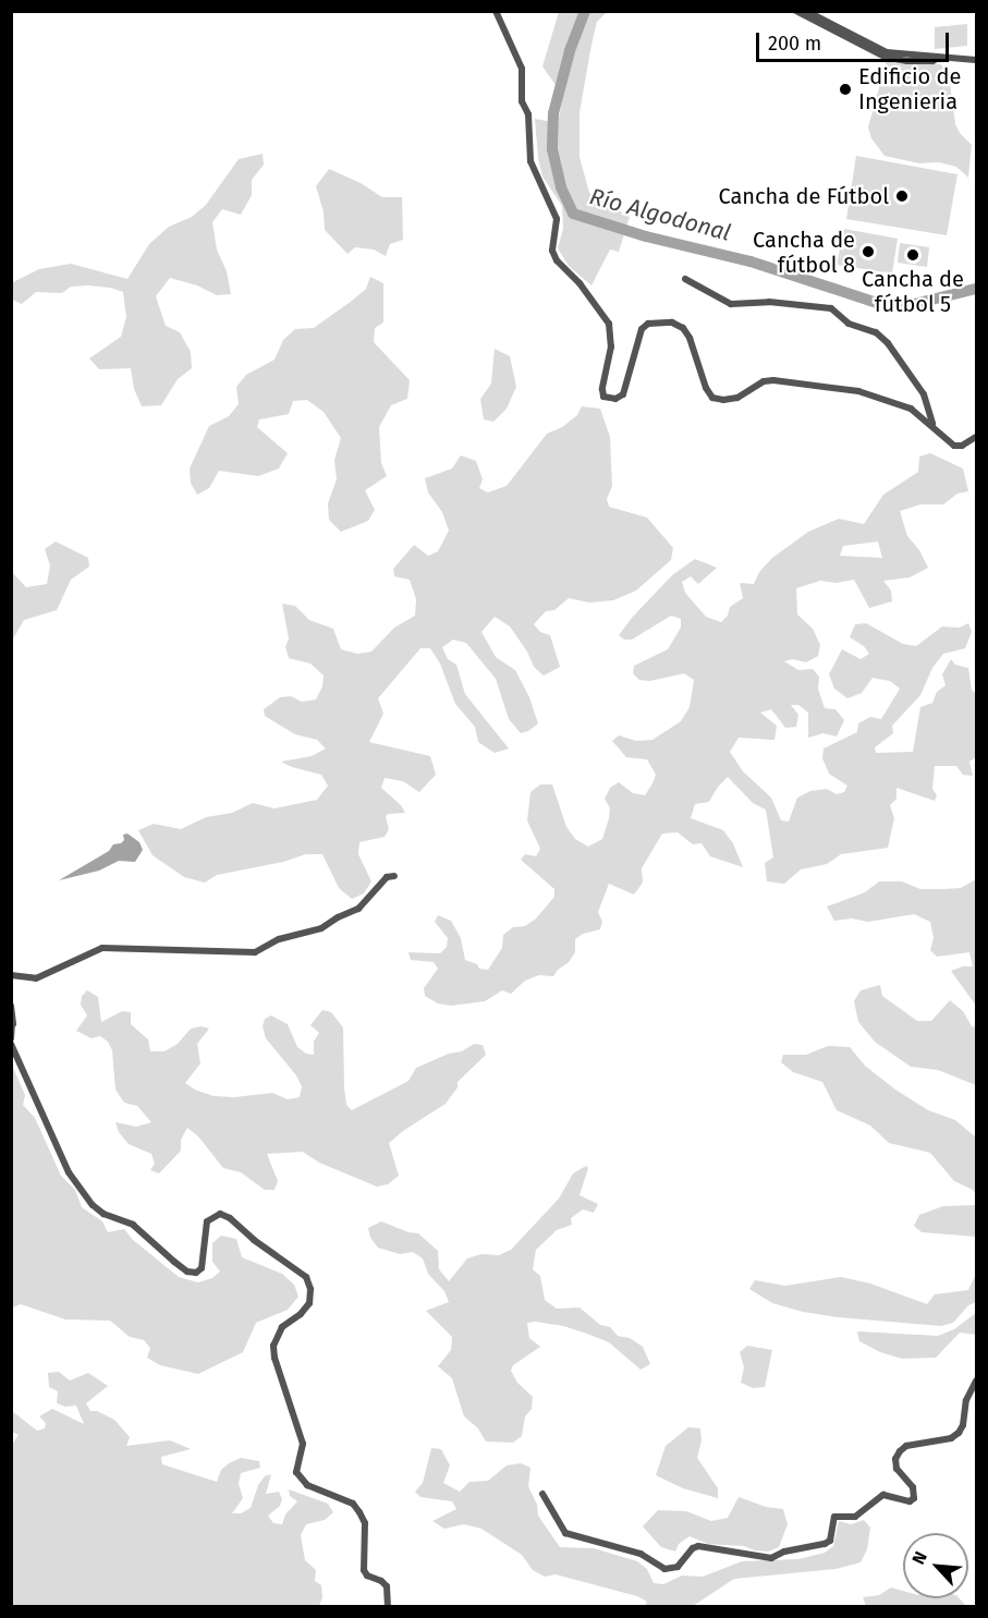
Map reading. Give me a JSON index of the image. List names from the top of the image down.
{
  "water": ["Río Algodonal"],
  "places": [
    "Edificio de Ingenieria",
    "Cancha de Fútbol",
    "Cancha de fútbol 8",
    "Cancha de fútbol 5"
  ],
  "scale_bar": "200 m",
  "north": "top left"
}
